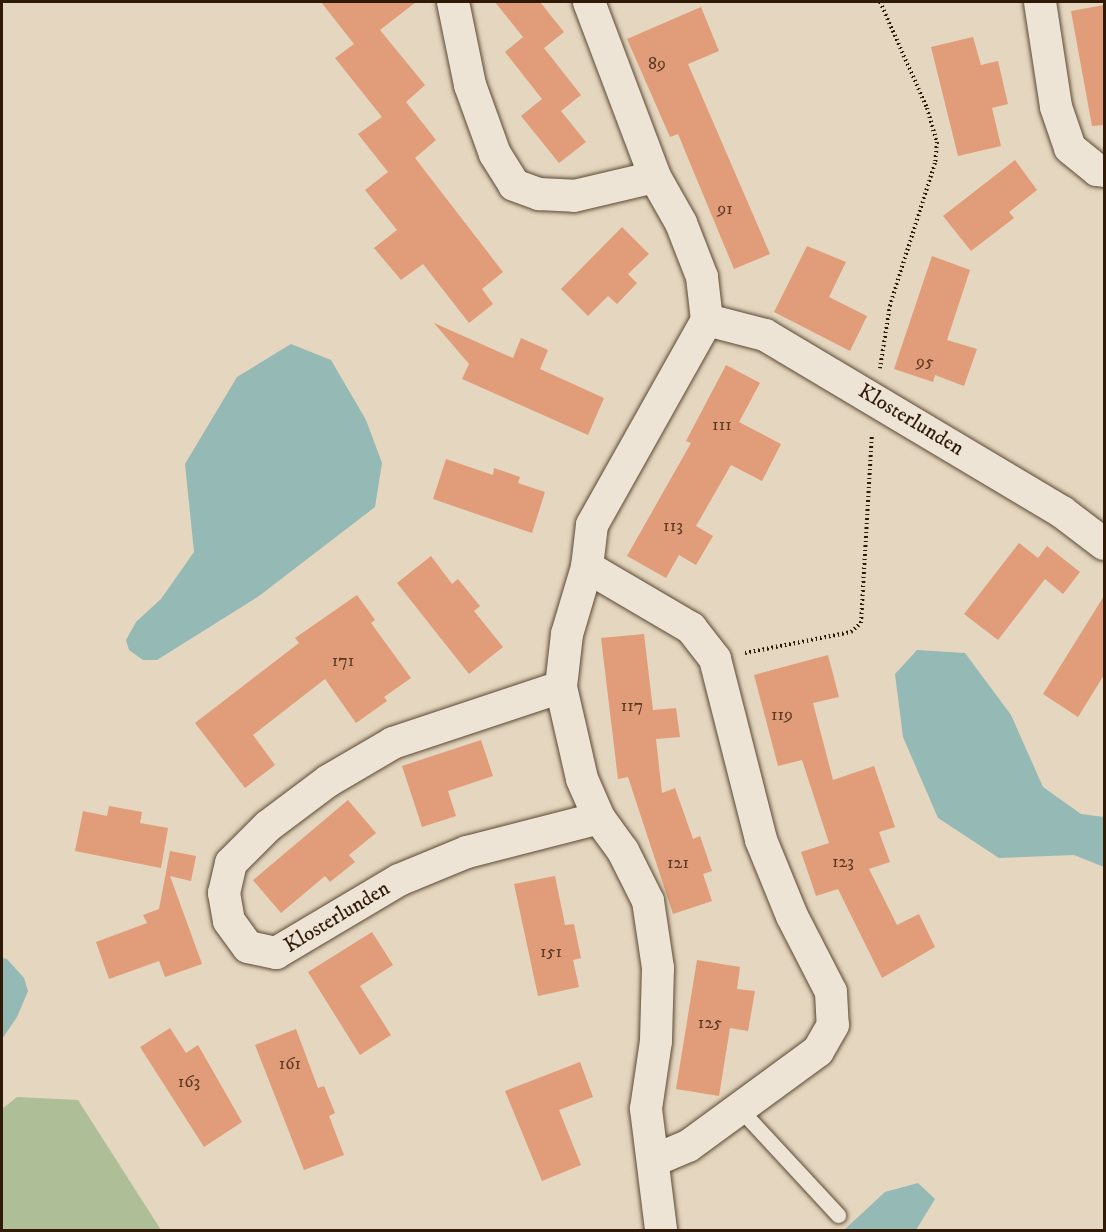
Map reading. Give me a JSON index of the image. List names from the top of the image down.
{
  "streets": {
    "street": ["Klosterlunden"]
  },
  "house_numbers": [
    "89",
    "91",
    "95",
    "111",
    "113",
    "171",
    "117",
    "119",
    "123",
    "121",
    "151",
    "125",
    "161",
    "163"
  ]
}
